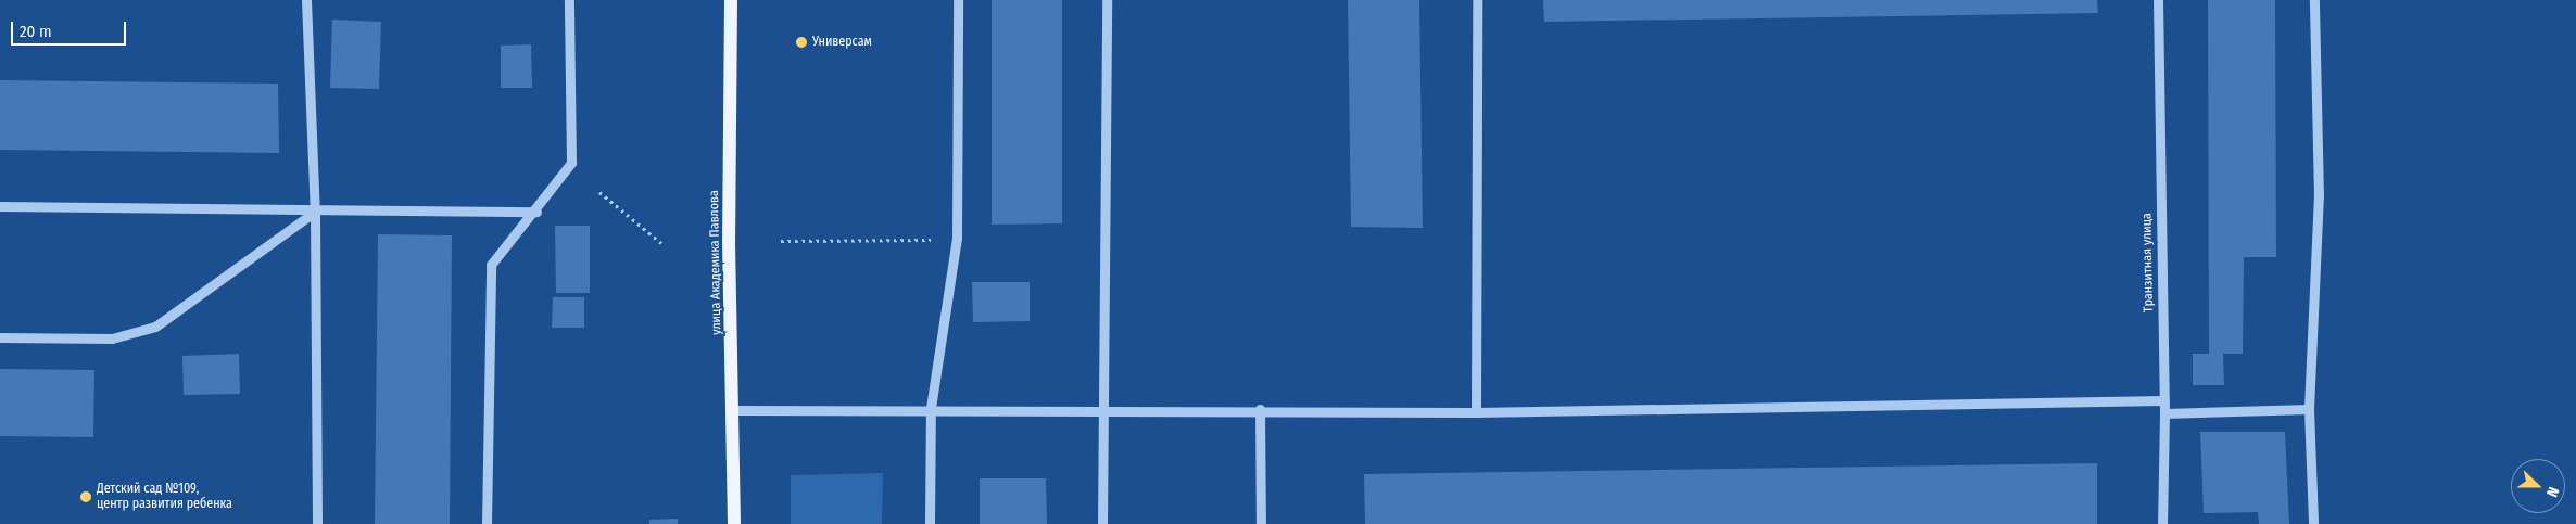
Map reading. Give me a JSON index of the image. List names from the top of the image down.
{
  "streets": {
    "main road": ["улица Академика Павлова"],
    "street": ["Транзитная улица"]
  },
  "places": ["Универсам", "Детский сад №109, центр развития ребенка"],
  "scale_bar": "20 m",
  "north": "right"
}
